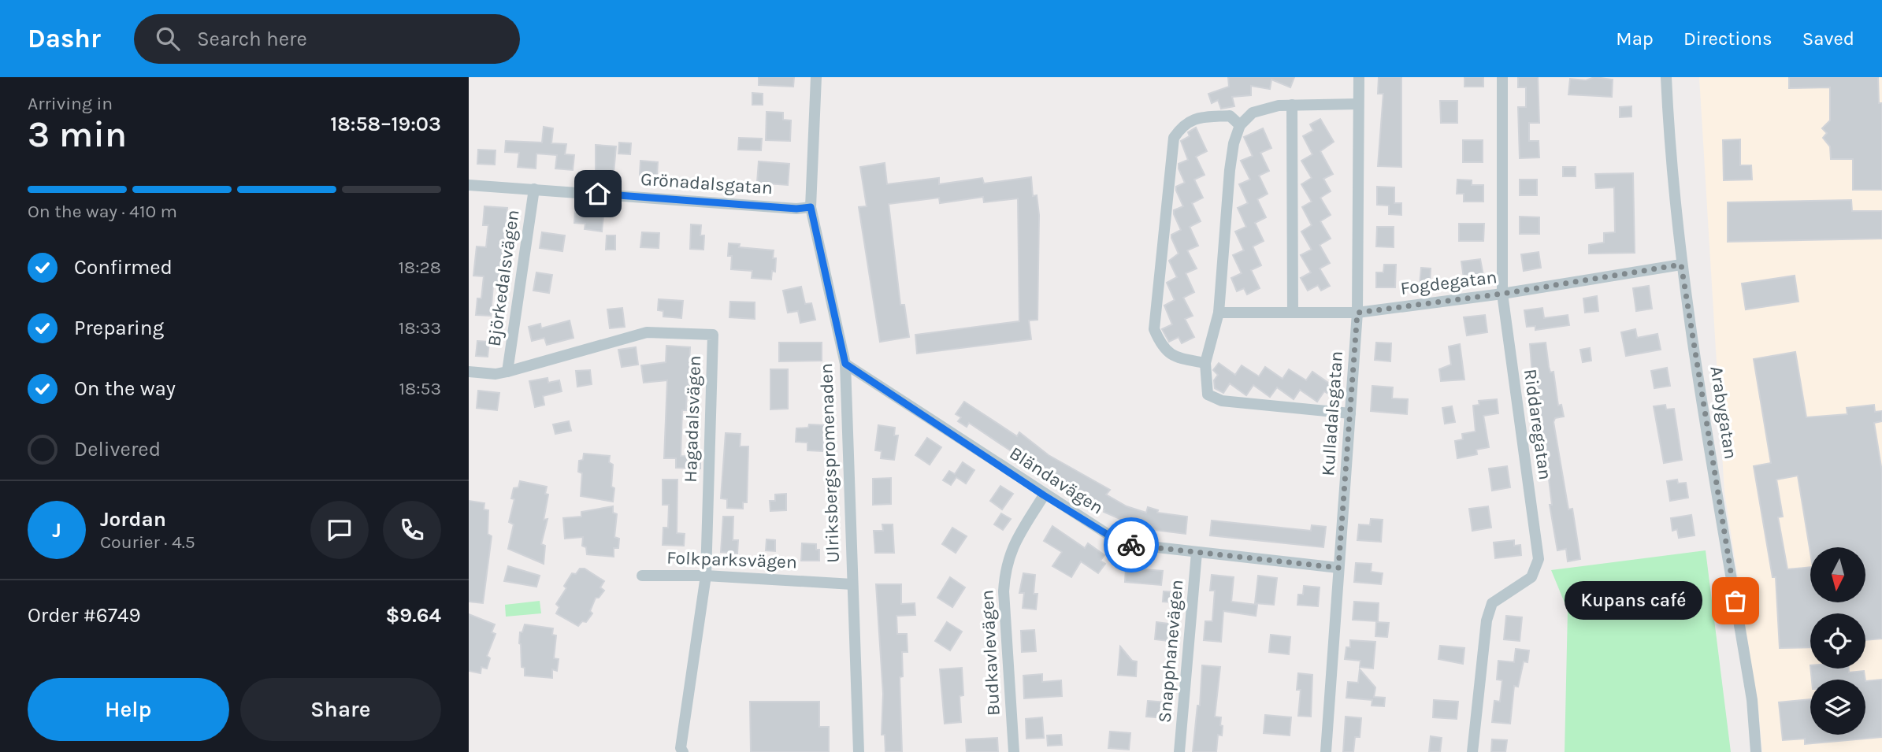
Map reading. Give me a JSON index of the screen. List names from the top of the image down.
{
  "streets": {
    "street": [
      "Grönadalsgatan",
      "Björkedalsvägen",
      "Fogdegatan",
      "Arabygatan",
      "Kulladalsgatan",
      "Hagadalsvägen",
      "Riddaregatan",
      "Ulriksbergspromenaden",
      "Bländavägen",
      "Folkparksvägen",
      "Snapphanevägen",
      "Budkavlevägen"
    ]
  },
  "crossings": [
    ["Grönadalsgatan", "Björkedalsvägen"],
    ["Grönadalsgatan", "Ulriksbergspromenaden"],
    ["Björkedalsvägen", "Hagadalsvägen"],
    ["Fogdegatan", "Arabygatan"],
    ["Fogdegatan", "Kulladalsgatan"],
    ["Fogdegatan", "Riddaregatan"],
    ["Kulladalsgatan", "Bländavägen"],
    ["Hagadalsvägen", "Folkparksvägen"],
    ["Ulriksbergspromenaden", "Bländavägen"],
    ["Ulriksbergspromenaden", "Folkparksvägen"],
    ["Bländavägen", "Snapphanevägen"],
    ["Bländavägen", "Budkavlevägen"]
  ],
  "places": ["Kupans café"],
  "north": "bottom",
  "page": {
    "header": "Dashr",
    "search": "Search here",
    "nav": ["Map", "Directions", "Saved"],
    "heading": ["3 min", "Arriving in", "18:58–19:03"],
    "panel": [
      "Jordan",
      "Courier · 4.5",
      "Order #6749",
      "$9.64"
    ],
    "bar": "On the way · 410 m",
    "list": [
      ["Confirmed", "18:28"],
      ["Preparing", "18:33"],
      ["On the way", "18:53"],
      "Delivered"
    ],
    "round": "J",
    "bubble": "Kupans café",
    "buttons": ["Help", "Share"]
  }
}
